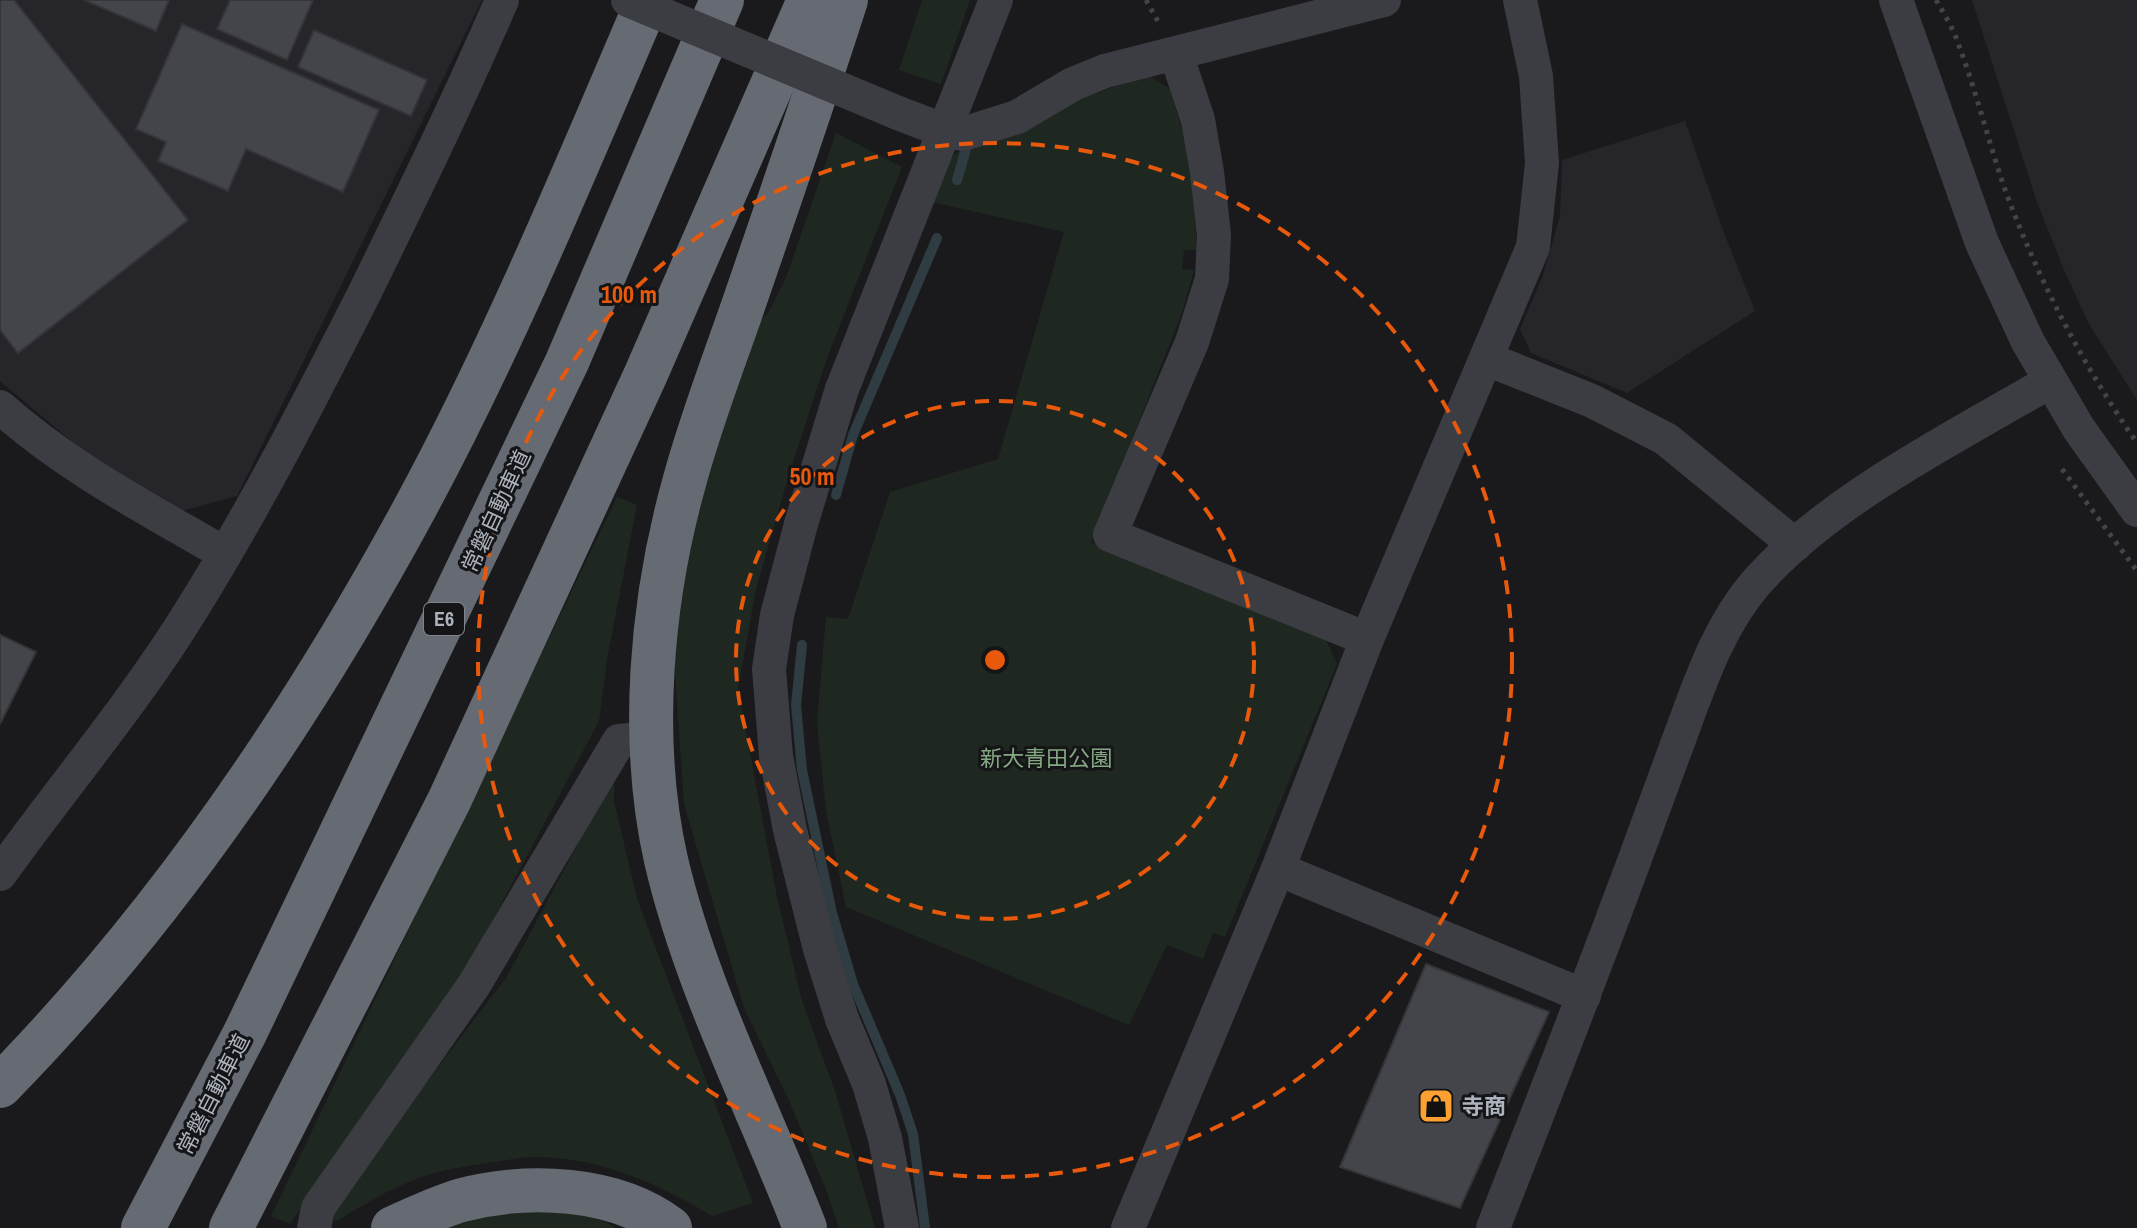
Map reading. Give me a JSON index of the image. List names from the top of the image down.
{
  "streets": {
    "highway": ["常磐自動車道", "E6"]
  },
  "parks": ["新大青田公園"],
  "places": {
    "shop": ["寺商"]
  },
  "rings": ["100 m", "50 m"]
}
